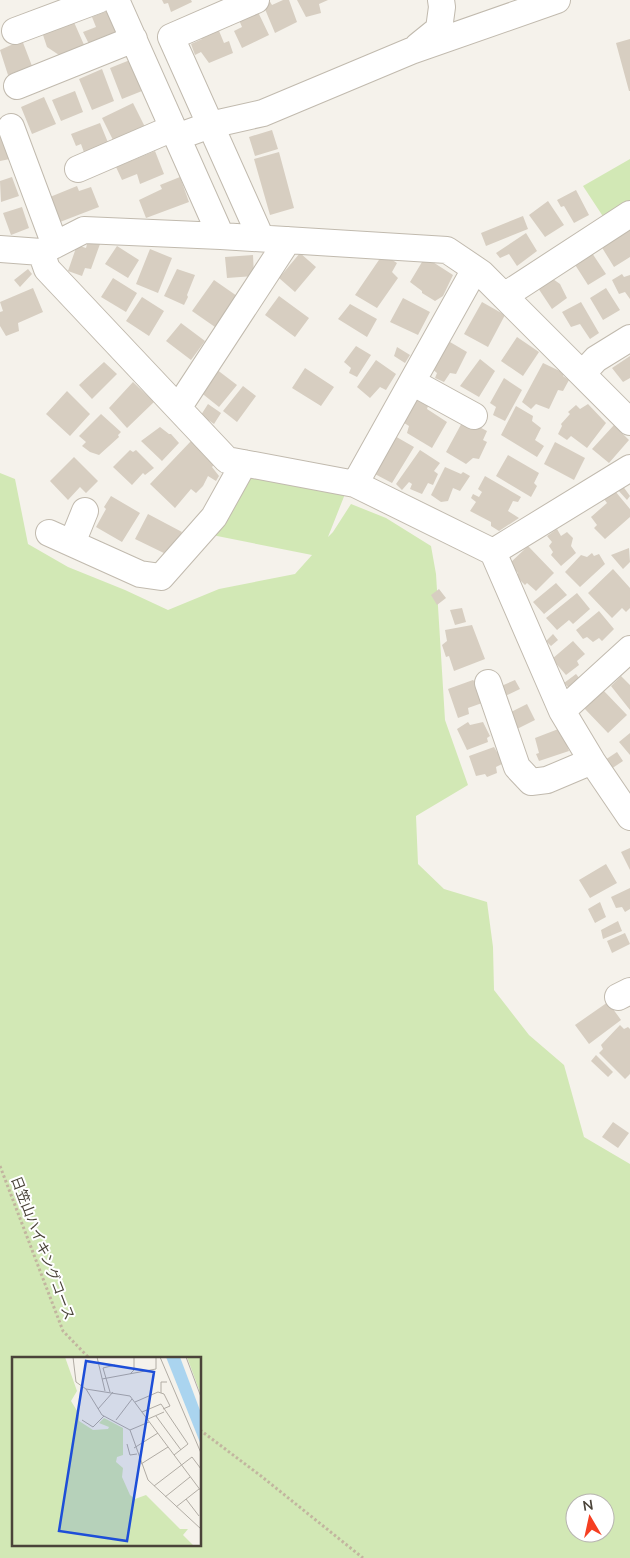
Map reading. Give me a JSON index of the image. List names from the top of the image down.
{
  "streets": {
    "path": ["日笠山ハイキングコース"]
  },
  "north": "top"
}
